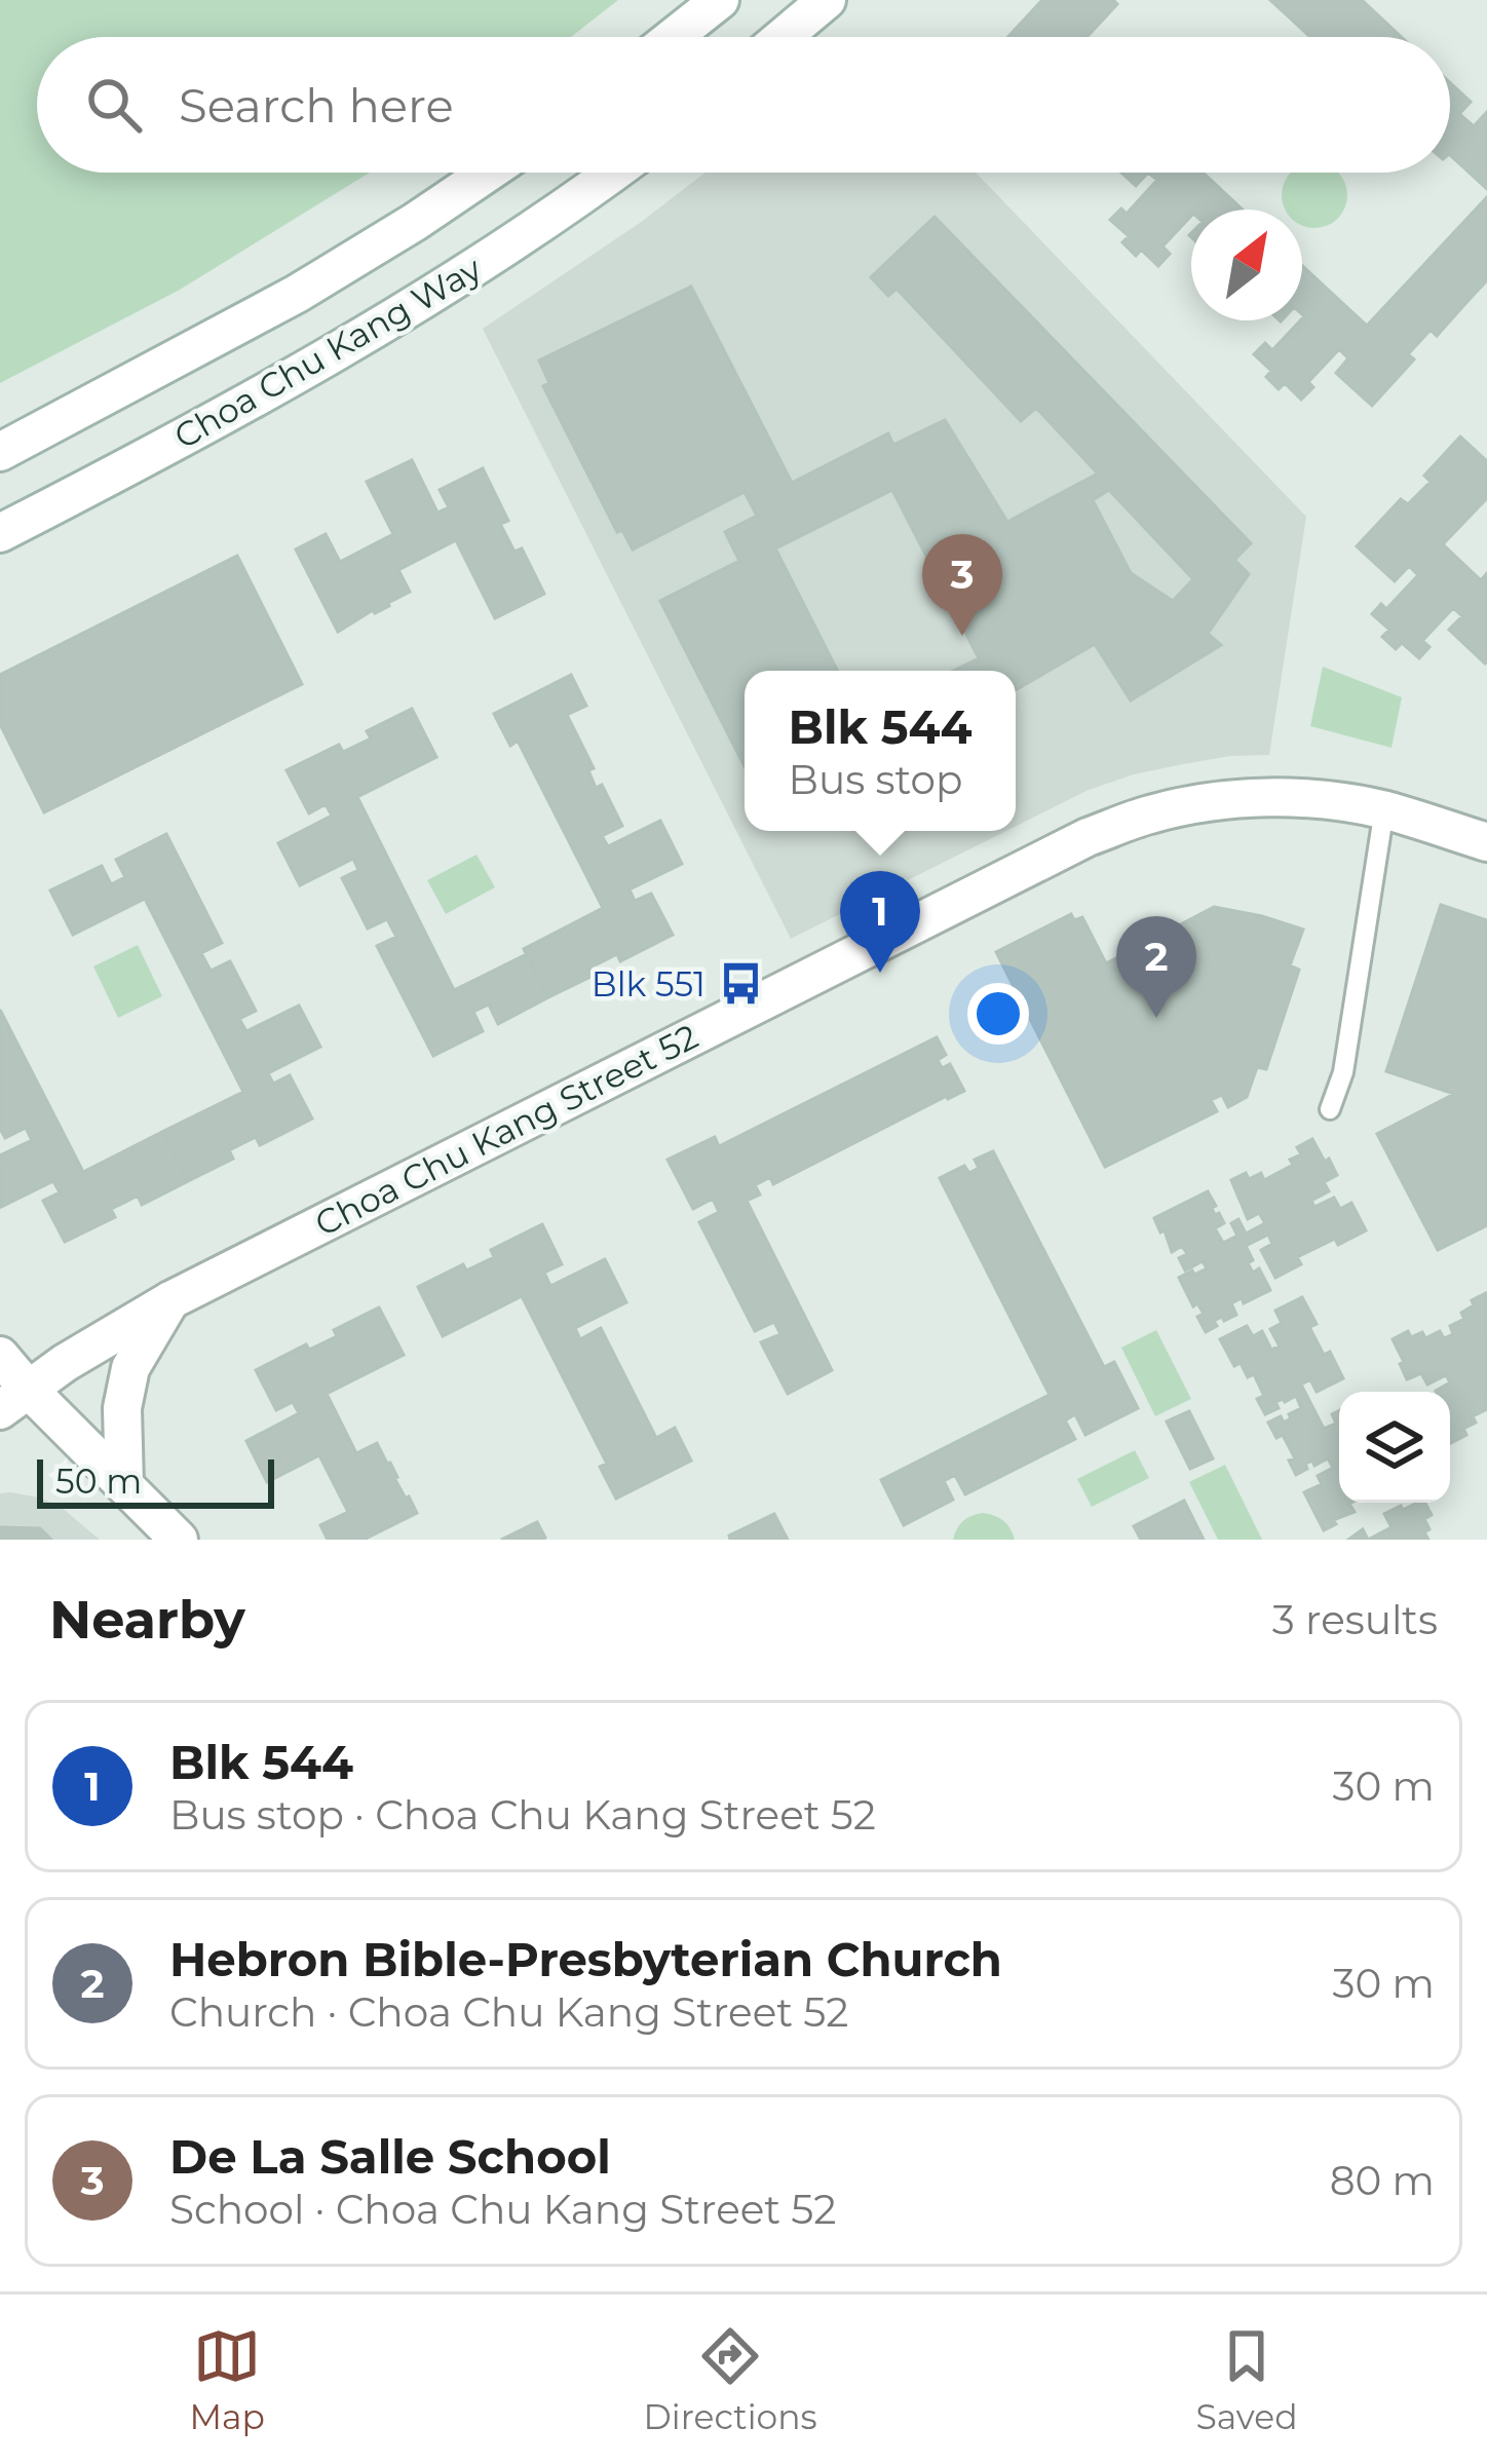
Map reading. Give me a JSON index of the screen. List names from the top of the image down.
{
  "streets": {
    "street": ["Choa Chu Kang Way", "Choa Chu Kang Street 52"]
  },
  "places": {
    "bus stop": ["Blk 551"]
  },
  "scale_bar": "50 m",
  "north": "top right",
  "page": {
    "search": "Search here",
    "pins": ["3", "1", "2"],
    "popup": ["Blk 544", "Bus stop"],
    "scale": "50 m",
    "heading": ["Nearby", "3 results"],
    "list": [
      {
        "mark": "1",
        "name": "Blk 544",
        "note": "Bus stop · Choa Chu Kang Street 52",
        "value": "30 m"
      },
      {
        "mark": "2",
        "name": "Hebron Bible-Presbyterian Church",
        "note": "Church · Choa Chu Kang Street 52",
        "value": "30 m"
      },
      {
        "mark": "3",
        "name": "De La Salle School",
        "note": "School · Choa Chu Kang Street 52",
        "value": "80 m"
      }
    ],
    "nav": ["Map", "Directions", "Saved"]
  }
}
